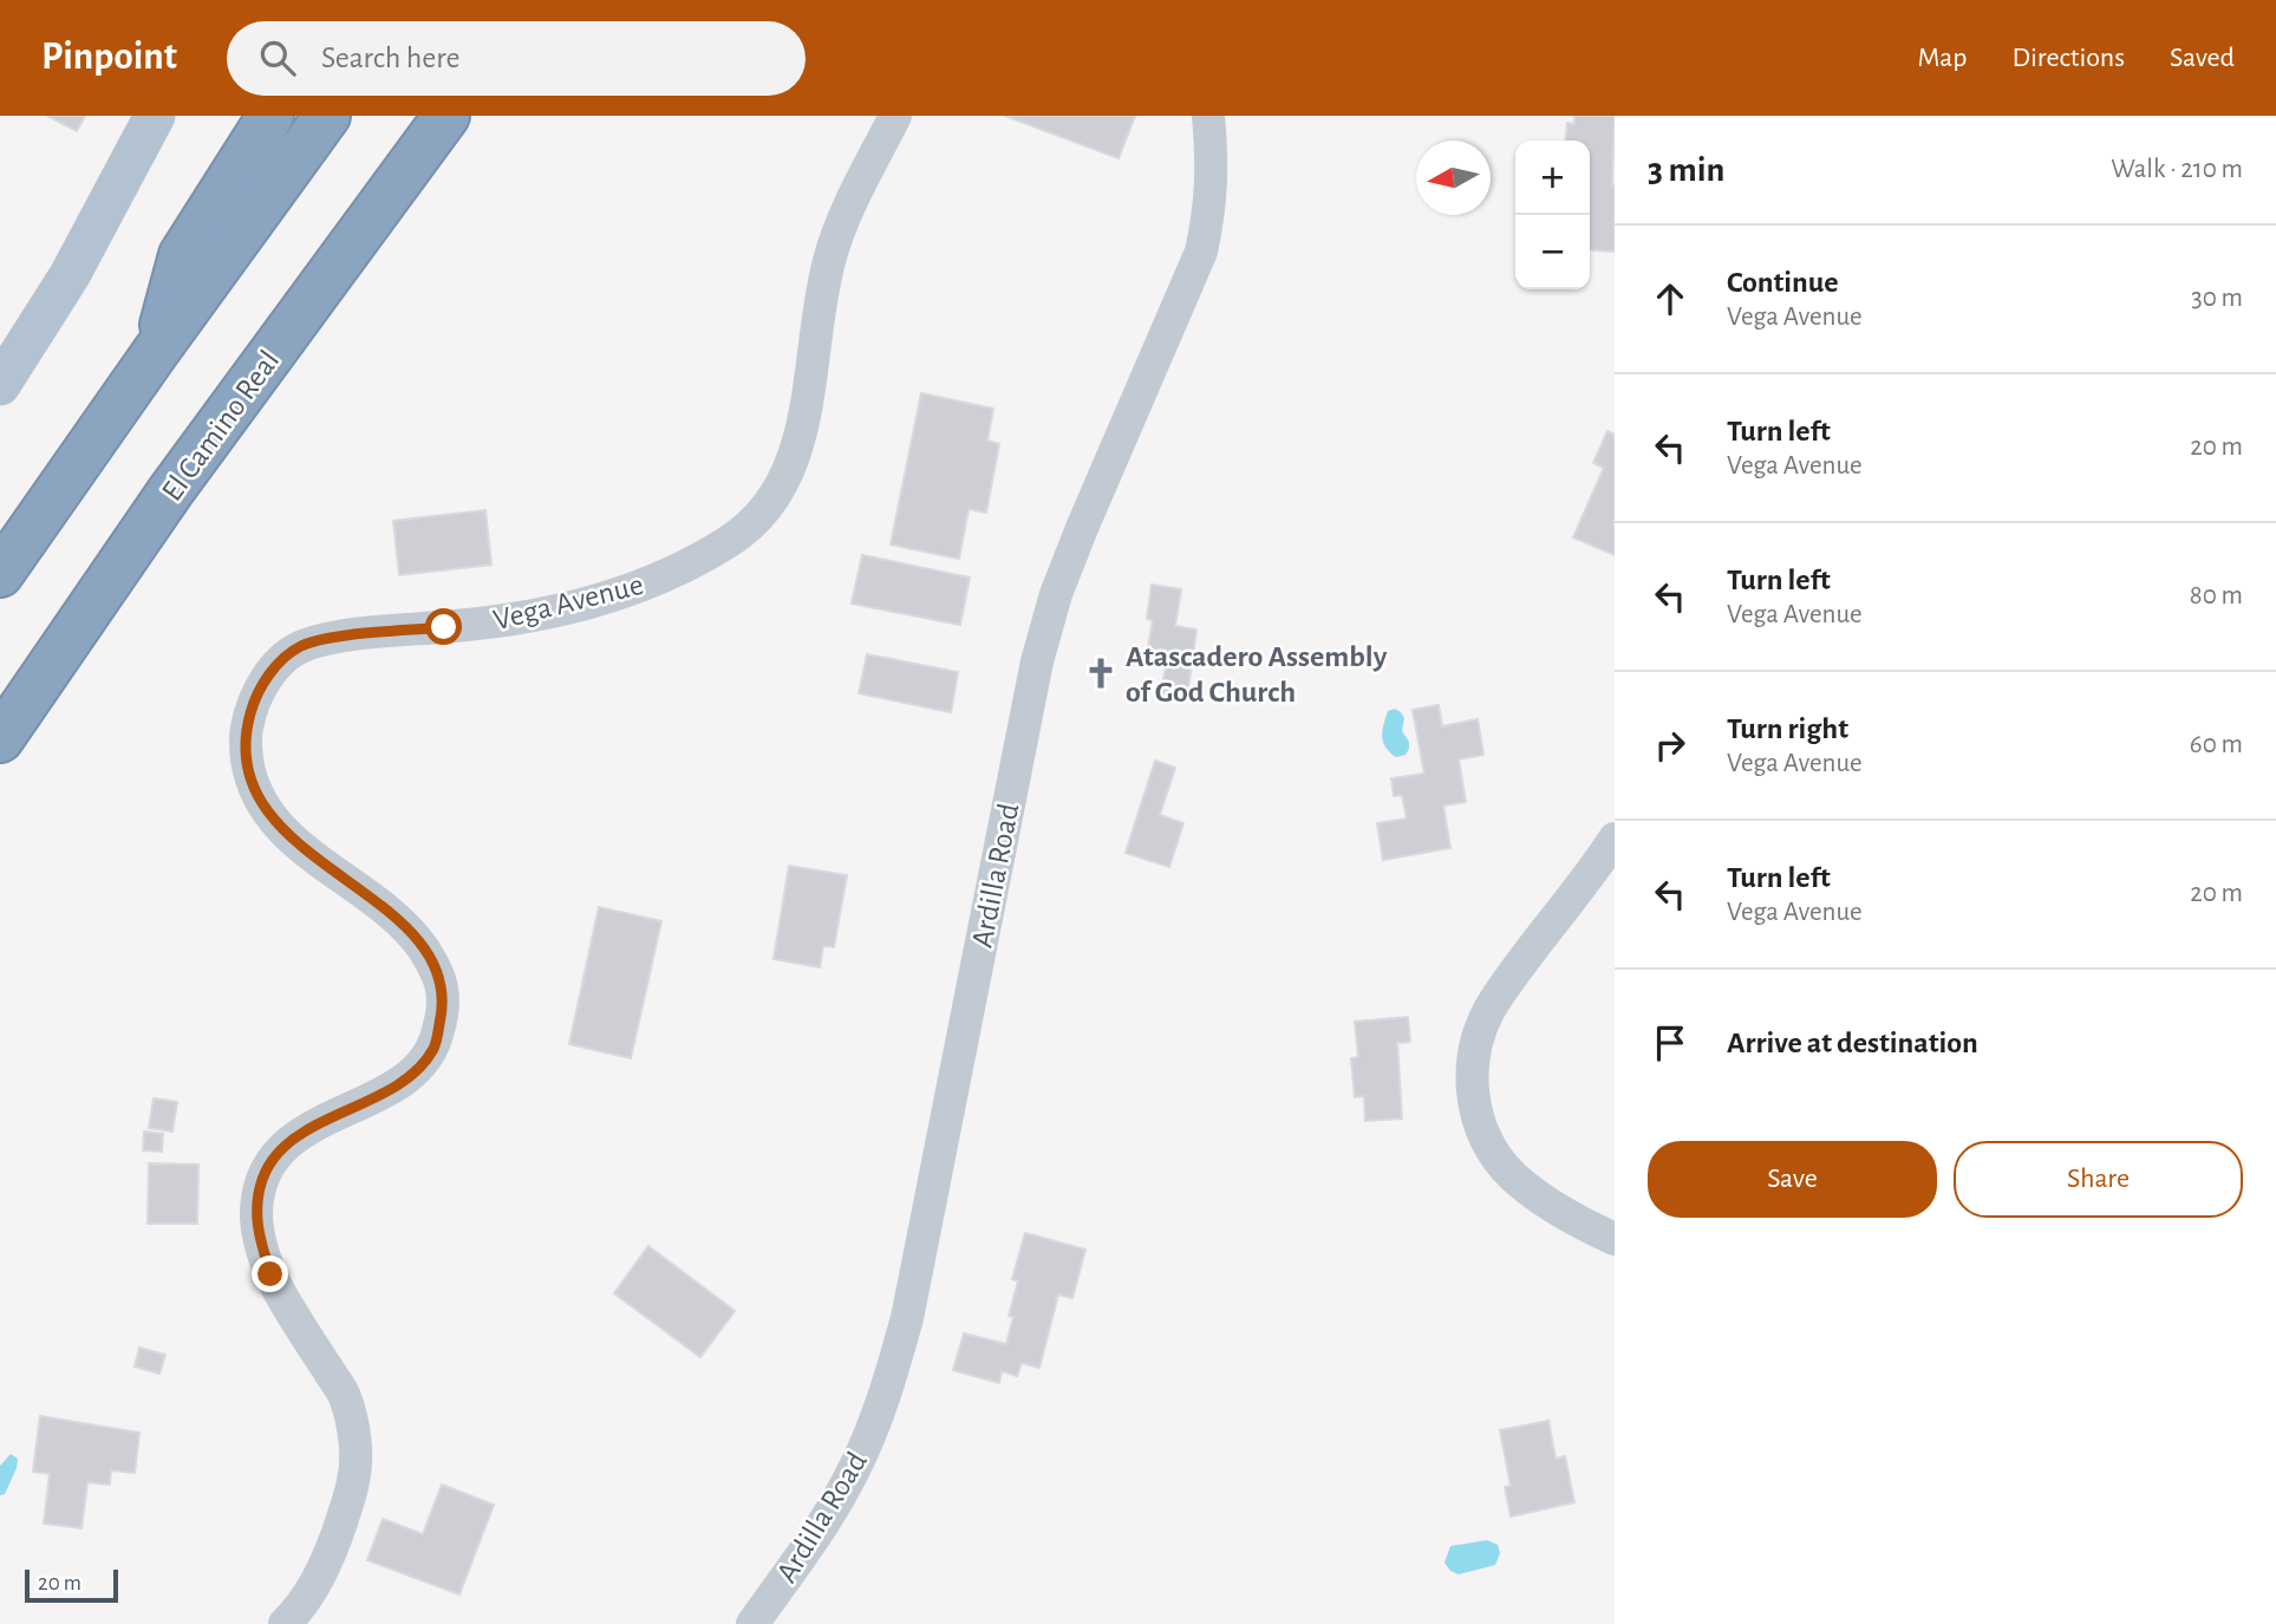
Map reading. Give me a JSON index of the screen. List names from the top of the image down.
{
  "streets": {
    "highway": ["El Camino Real"],
    "street": ["Vega Avenue", "Ardilla Road"]
  },
  "places": {
    "church": ["Atascadero Assembly of God Church"]
  },
  "scale_bar": "20 m",
  "north": "left",
  "page": {
    "header": "Pinpoint",
    "search": "Search here",
    "nav": ["Map", "Directions", "Saved"],
    "heading": ["3 min", "Walk · 210 m"],
    "map_buttons": ["+", "−"],
    "list": [
      ["Continue", "Vega Avenue", "30 m"],
      ["Turn left", "Vega Avenue", "20 m"],
      ["Turn left", "Vega Avenue", "80 m"],
      ["Turn right", "Vega Avenue", "60 m"],
      ["Turn left", "Vega Avenue", "20 m"],
      "Arrive at destination"
    ],
    "buttons": ["Save", "Share"],
    "scale": "20 m"
  }
}
